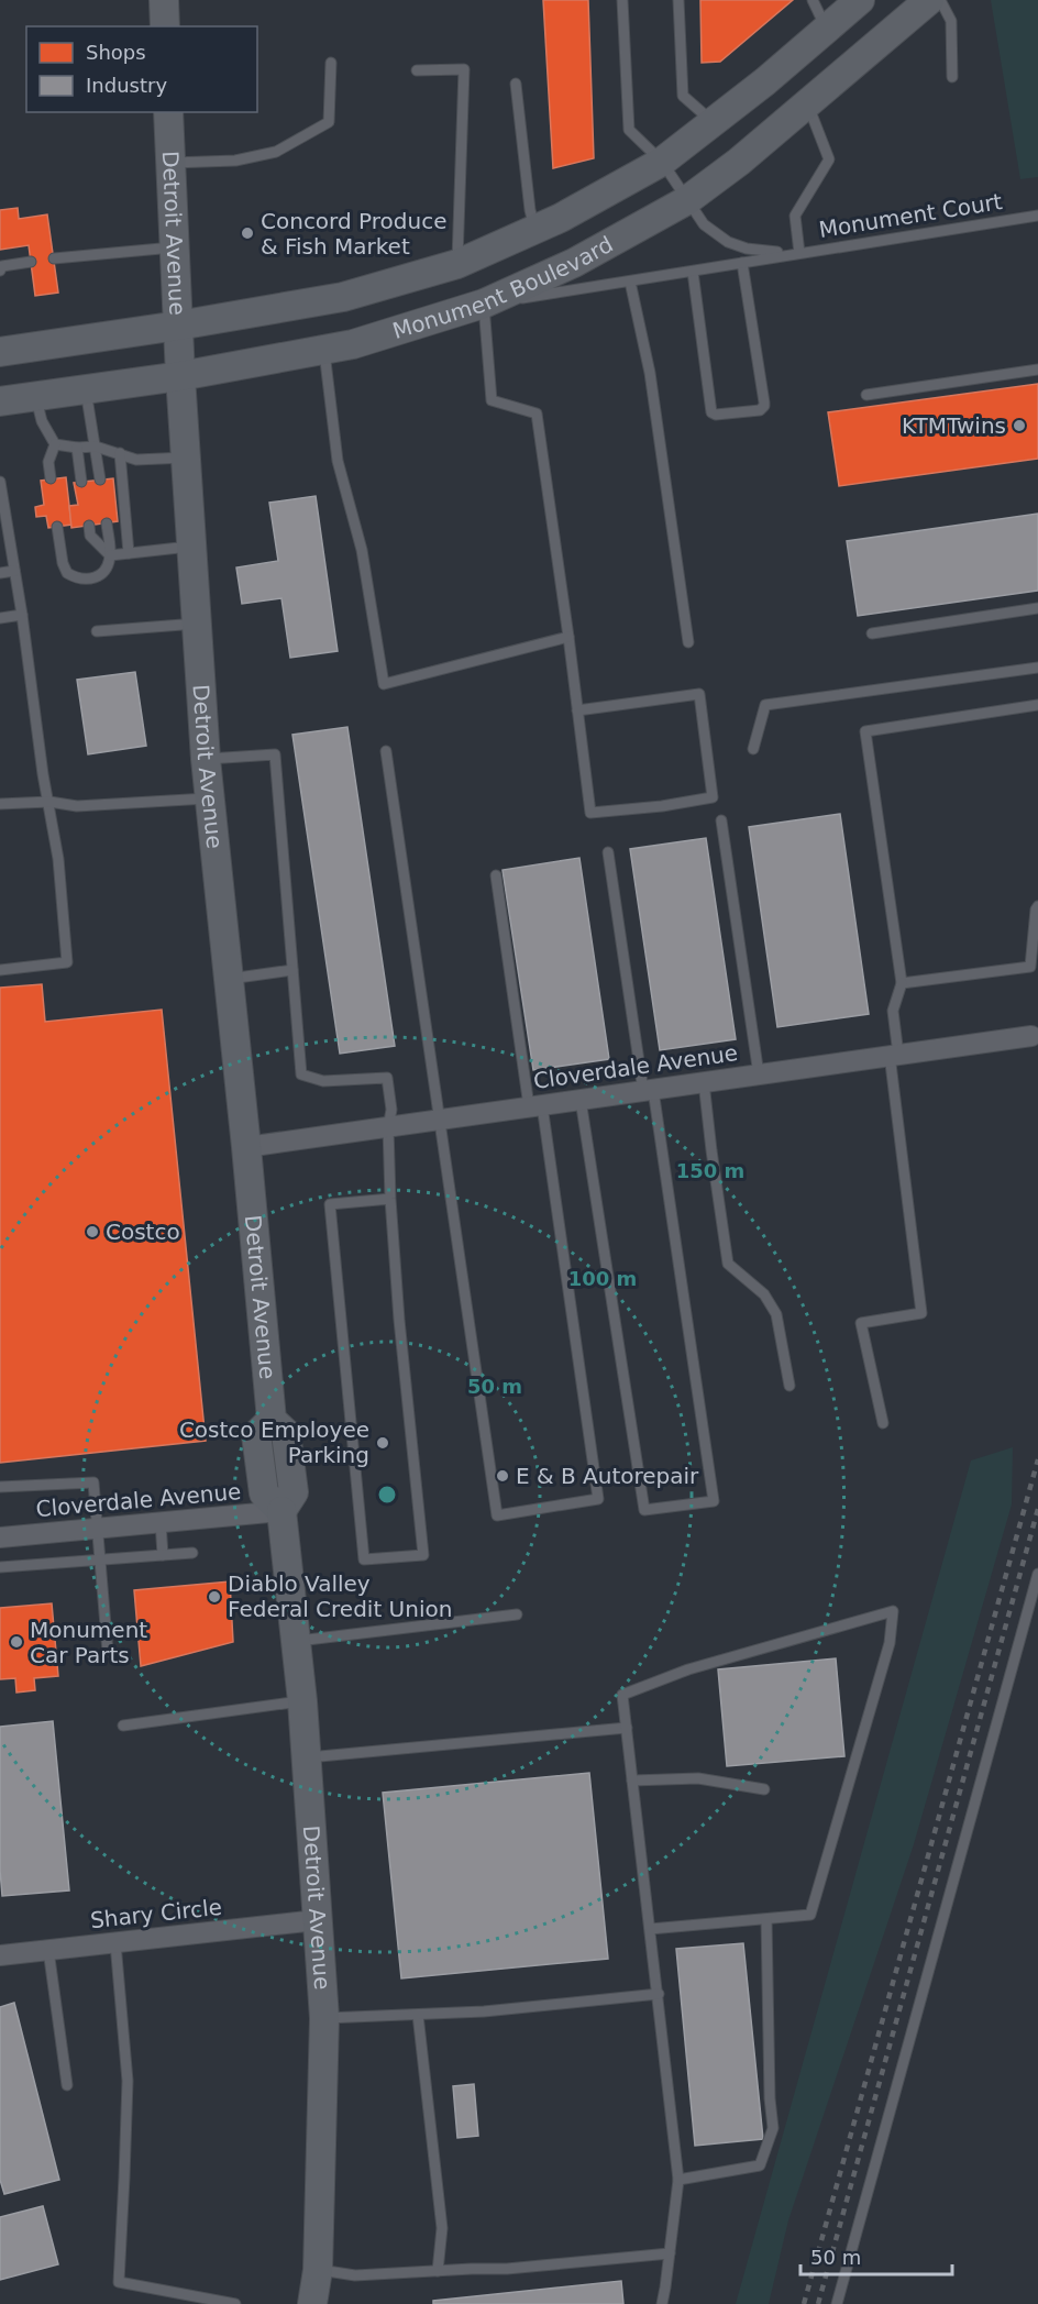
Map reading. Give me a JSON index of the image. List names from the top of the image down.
{
  "streets": {
    "street": [
      "Detroit Avenue",
      "Monument Boulevard",
      "Cloverdale Avenue",
      "Shary Circle"
    ],
    "lane": ["Monument Court"]
  },
  "crossings": [
    ["Monument Court", "Monument Boulevard"],
    ["Detroit Avenue", "Monument Boulevard"],
    ["Detroit Avenue", "Cloverdale Avenue"],
    ["Detroit Avenue", "Shary Circle"]
  ],
  "places": [
    "Concord Produce & Fish Market",
    "KTMTwins",
    "Costco",
    "Costco Employee Parking",
    "E & B Autorepair",
    "Diablo Valley Federal Credit Union",
    "Monument Car Parts"
  ],
  "legend": ["Shops", "Industry"],
  "scale_bar": "50 m",
  "rings": ["150 m", "100 m", "50 m"]
}
